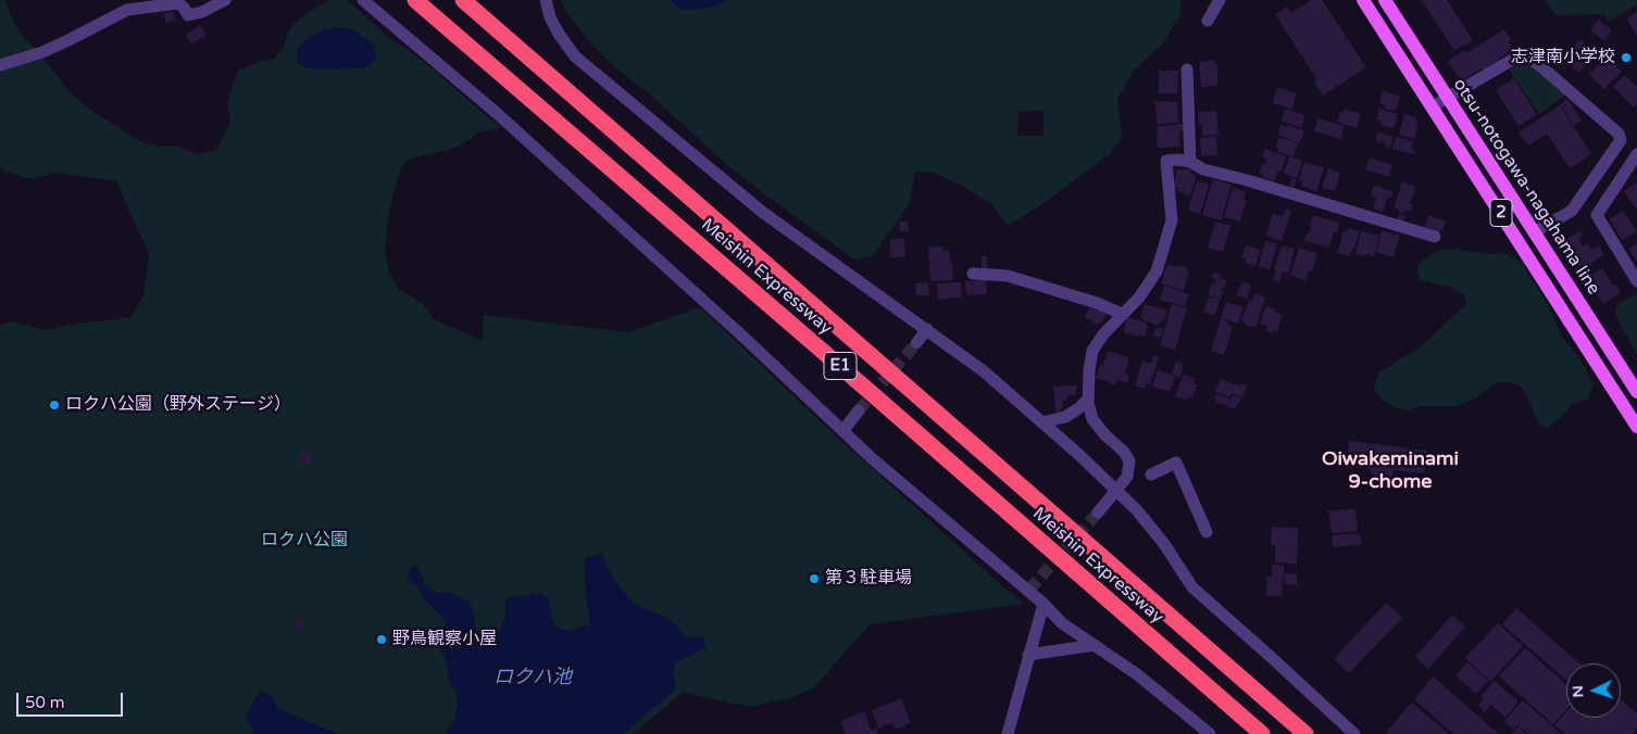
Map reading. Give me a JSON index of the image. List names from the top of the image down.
{
  "streets": {
    "highway": ["Meishin Expressway", "E1"],
    "main road": ["otsu-notogawa-nagahama line", "2"]
  },
  "districts": ["Oiwakeminami 9-chome"],
  "water": ["ロクハ池"],
  "parks": ["ロクハ公園"],
  "places": [
    "志津南小学校",
    "ロクハ公園（野外ステージ）",
    "第３駐車場",
    "野鳥観察小屋"
  ],
  "scale_bar": "50 m",
  "north": "left"
}
